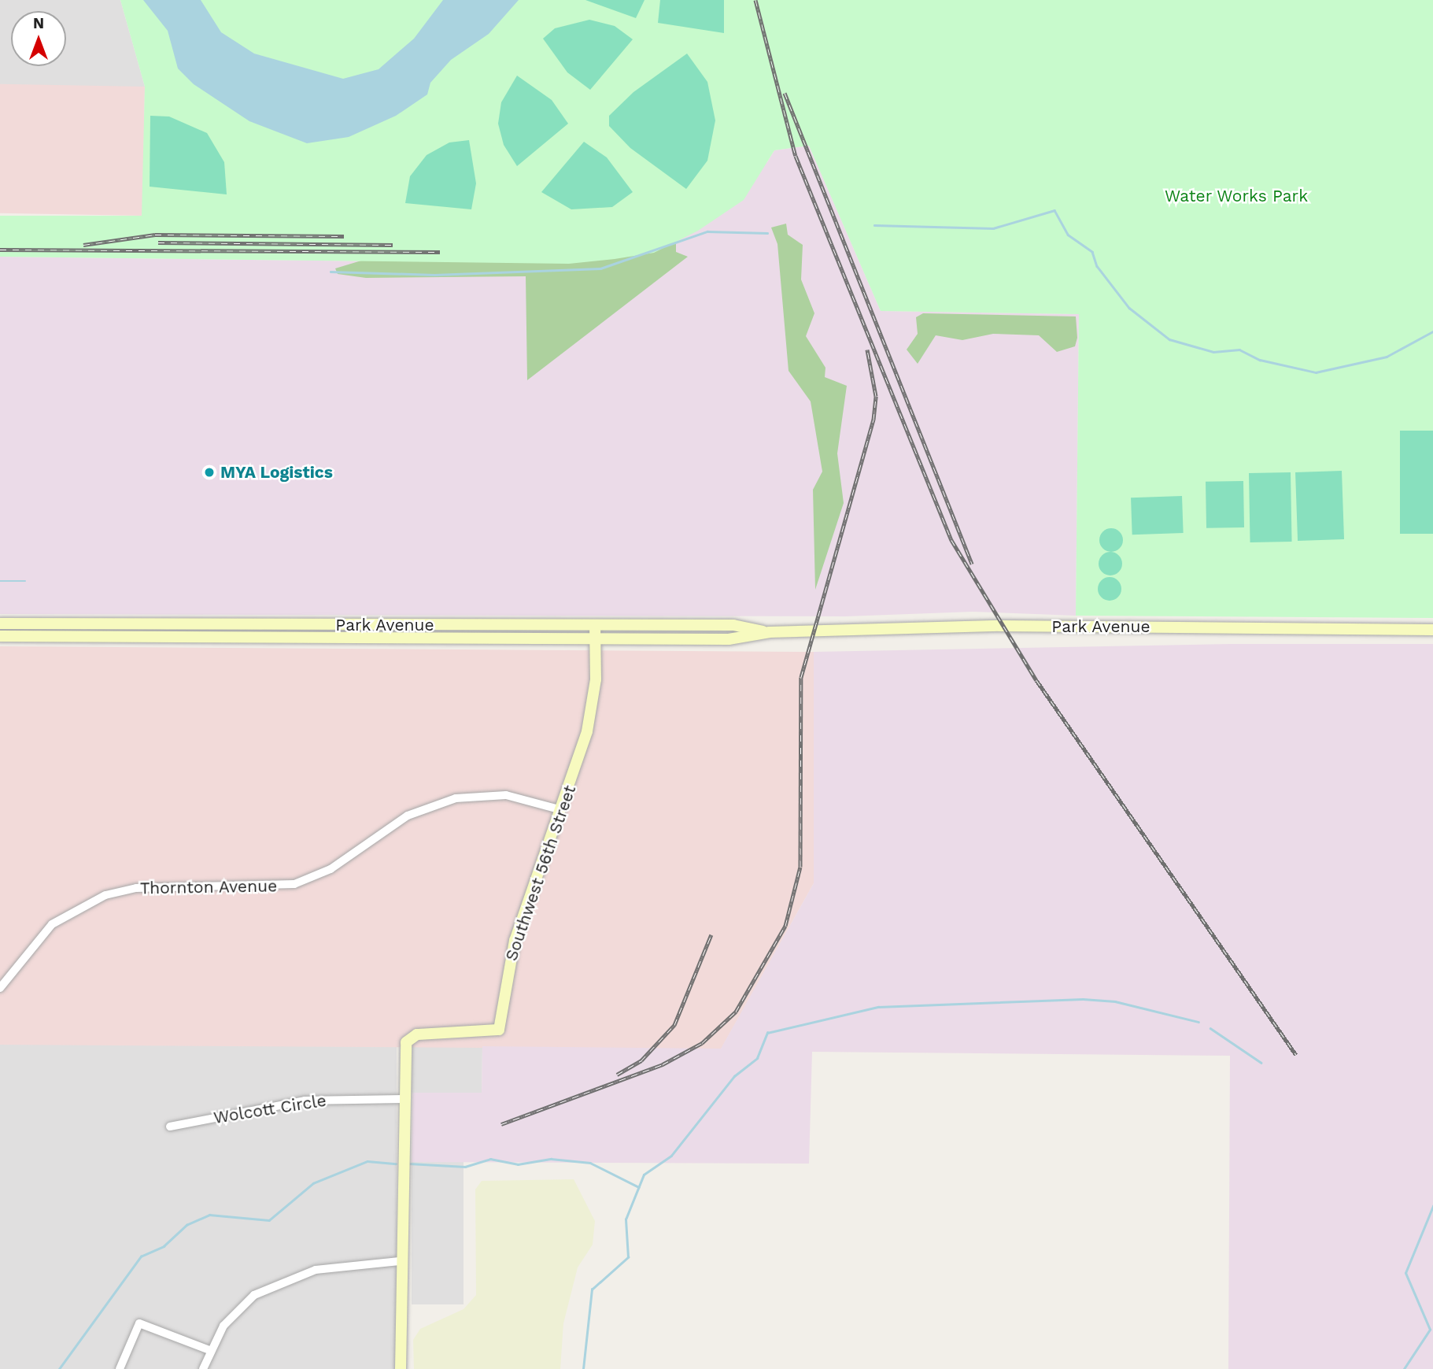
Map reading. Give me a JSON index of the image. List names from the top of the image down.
{
  "streets": {
    "main road": ["Park Avenue", "Southwest 56th Street"],
    "street": ["Thornton Avenue", "Wolcott Circle"]
  },
  "crossings": [
    ["Park Avenue", "Southwest 56th Street"],
    ["Southwest 56th Street", "Thornton Avenue"],
    ["Southwest 56th Street", "Wolcott Circle"]
  ],
  "parks": ["Water Works Park"],
  "places": ["MYA Logistics"],
  "north": "top"
}
